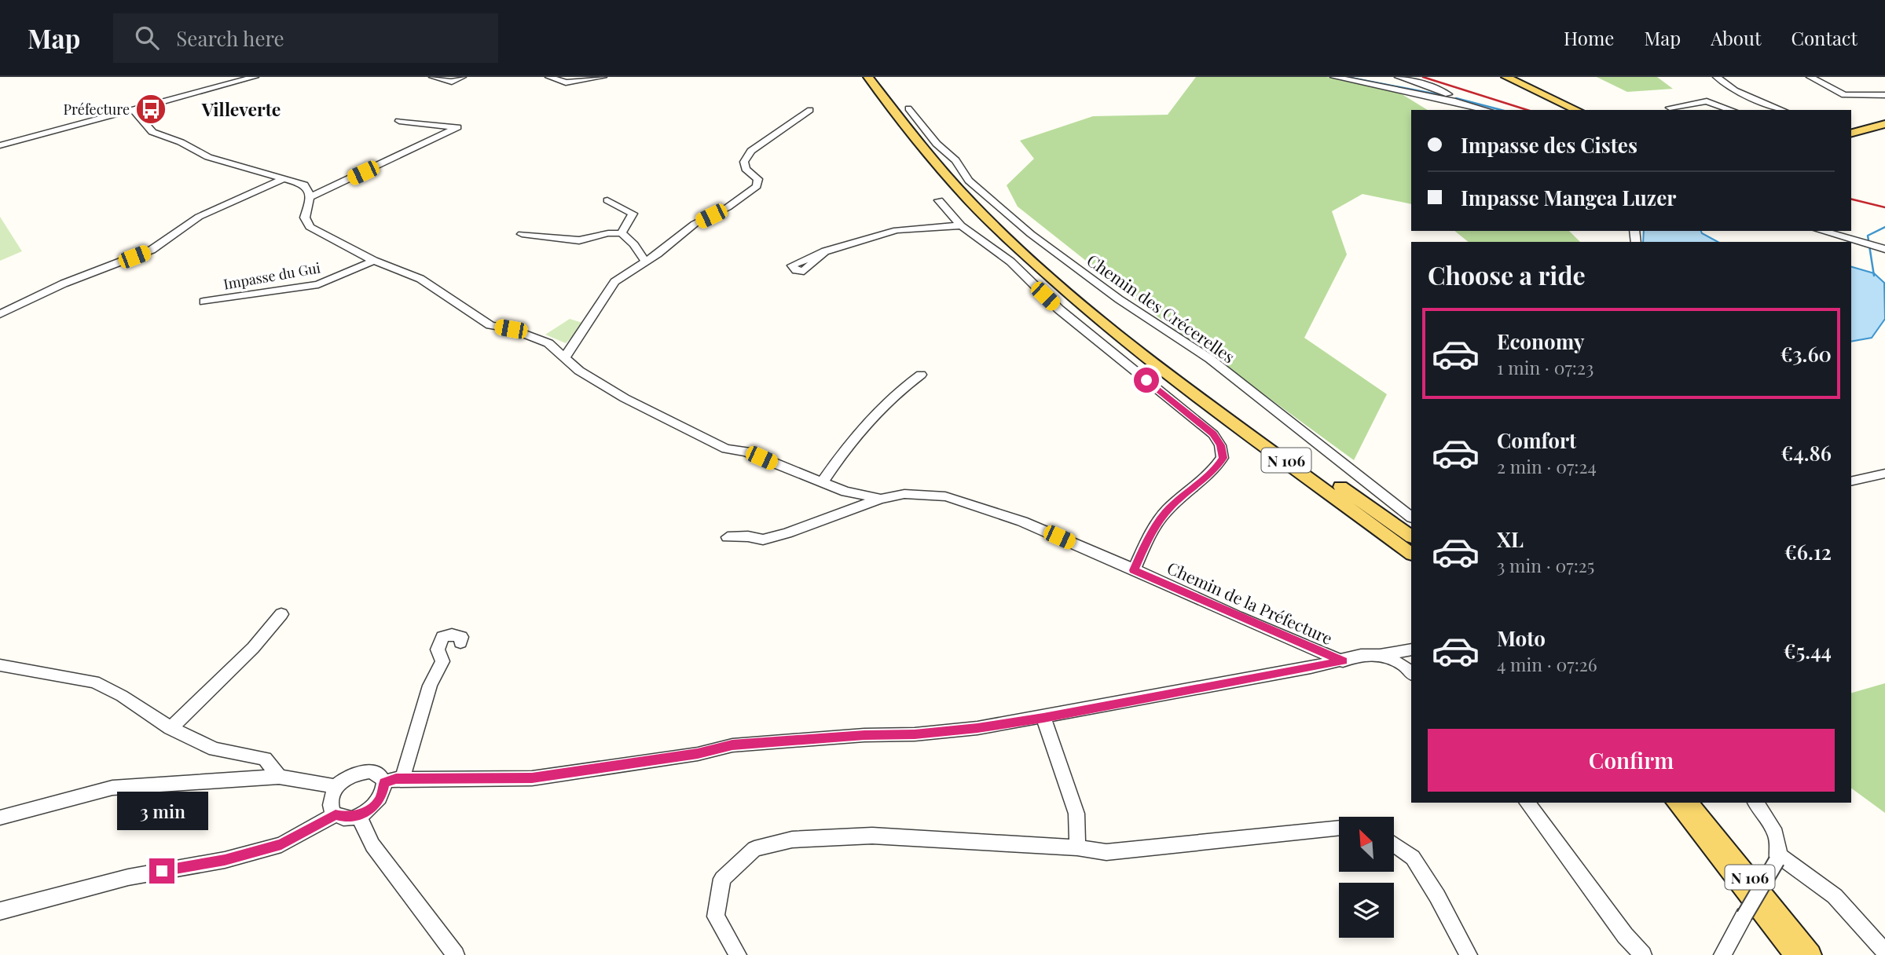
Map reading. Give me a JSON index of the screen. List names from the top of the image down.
{
  "streets": {
    "main road": ["N 106"],
    "street": ["Impasse du Gui", "Chemin des Crécerelles", "Chemin de la Préfecture"]
  },
  "crossings": [
    ["Impasse du Gui", "Chemin de la Préfecture"]
  ],
  "districts": ["Villeverte"],
  "places": {
    "bus stop": ["Préfecture"]
  },
  "north": "top left",
  "page": {
    "header": "Map",
    "search": "Search here",
    "nav": [
      "Home",
      "Map",
      "About",
      "Contact"
    ],
    "banner": ["Impasse des Cistes", "Impasse Mangea Luzer"],
    "heading": "Choose a ride",
    "list": [
      {
        "name": "Economy",
        "note": "1 min · 07:23",
        "value": "€3.60"
      },
      {
        "name": "Comfort",
        "note": "2 min · 07:24",
        "value": "€4.86"
      },
      {
        "name": "XL",
        "note": "3 min · 07:25",
        "value": "€6.12"
      },
      {
        "name": "Moto",
        "note": "4 min · 07:26",
        "value": "€5.44"
      }
    ],
    "buttons": "Confirm",
    "bubble": "3 min"
  }
}
